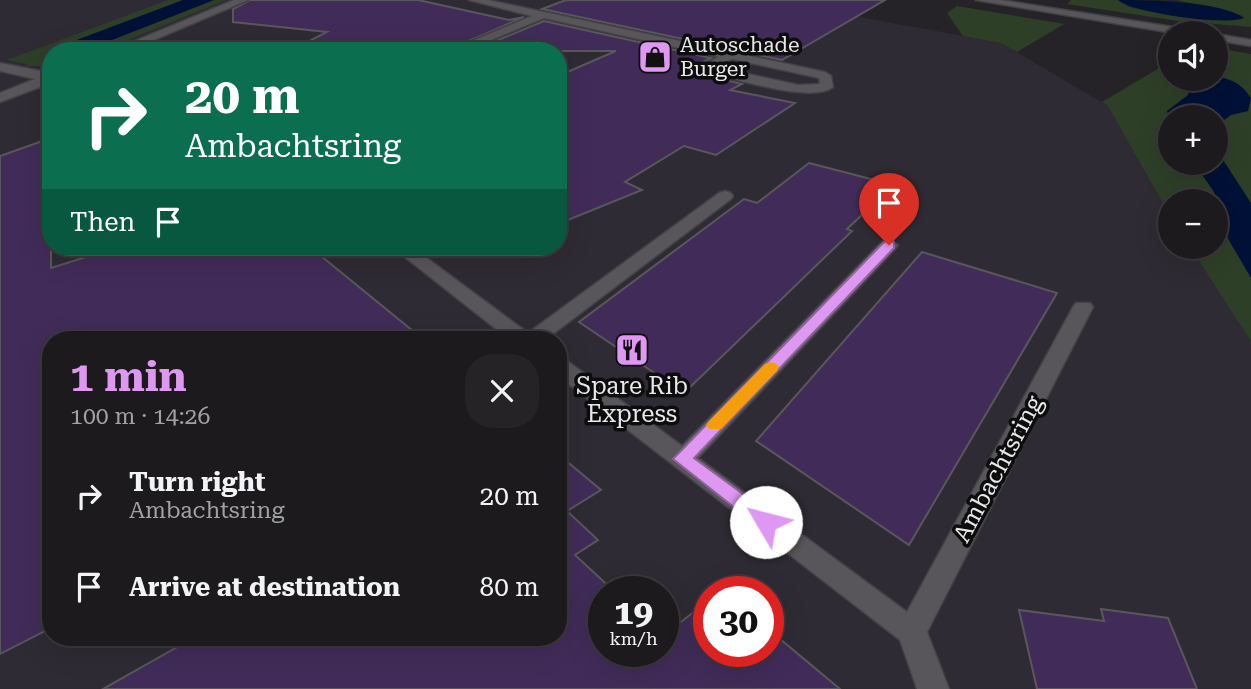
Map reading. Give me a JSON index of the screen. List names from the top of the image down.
{
  "streets": {
    "street": ["Ambachtsring"]
  },
  "places": {
    "shop": ["Autoschade Burger"],
    "restaurant": ["Spare Rib Express"]
  },
  "page": {
    "map_buttons": ["+", "−"],
    "turn": ["20 m", "Ambachtsring"],
    "then": "Then",
    "heading": ["1 min", "100 m · 14:26"],
    "list": [
      {
        "name": "Turn right",
        "note": "Ambachtsring",
        "value": "20 m"
      },
      {
        "name": "Arrive at destination",
        "value": "80 m"
      }
    ],
    "speed": "19 km/h",
    "limit": "30"
  }
}
